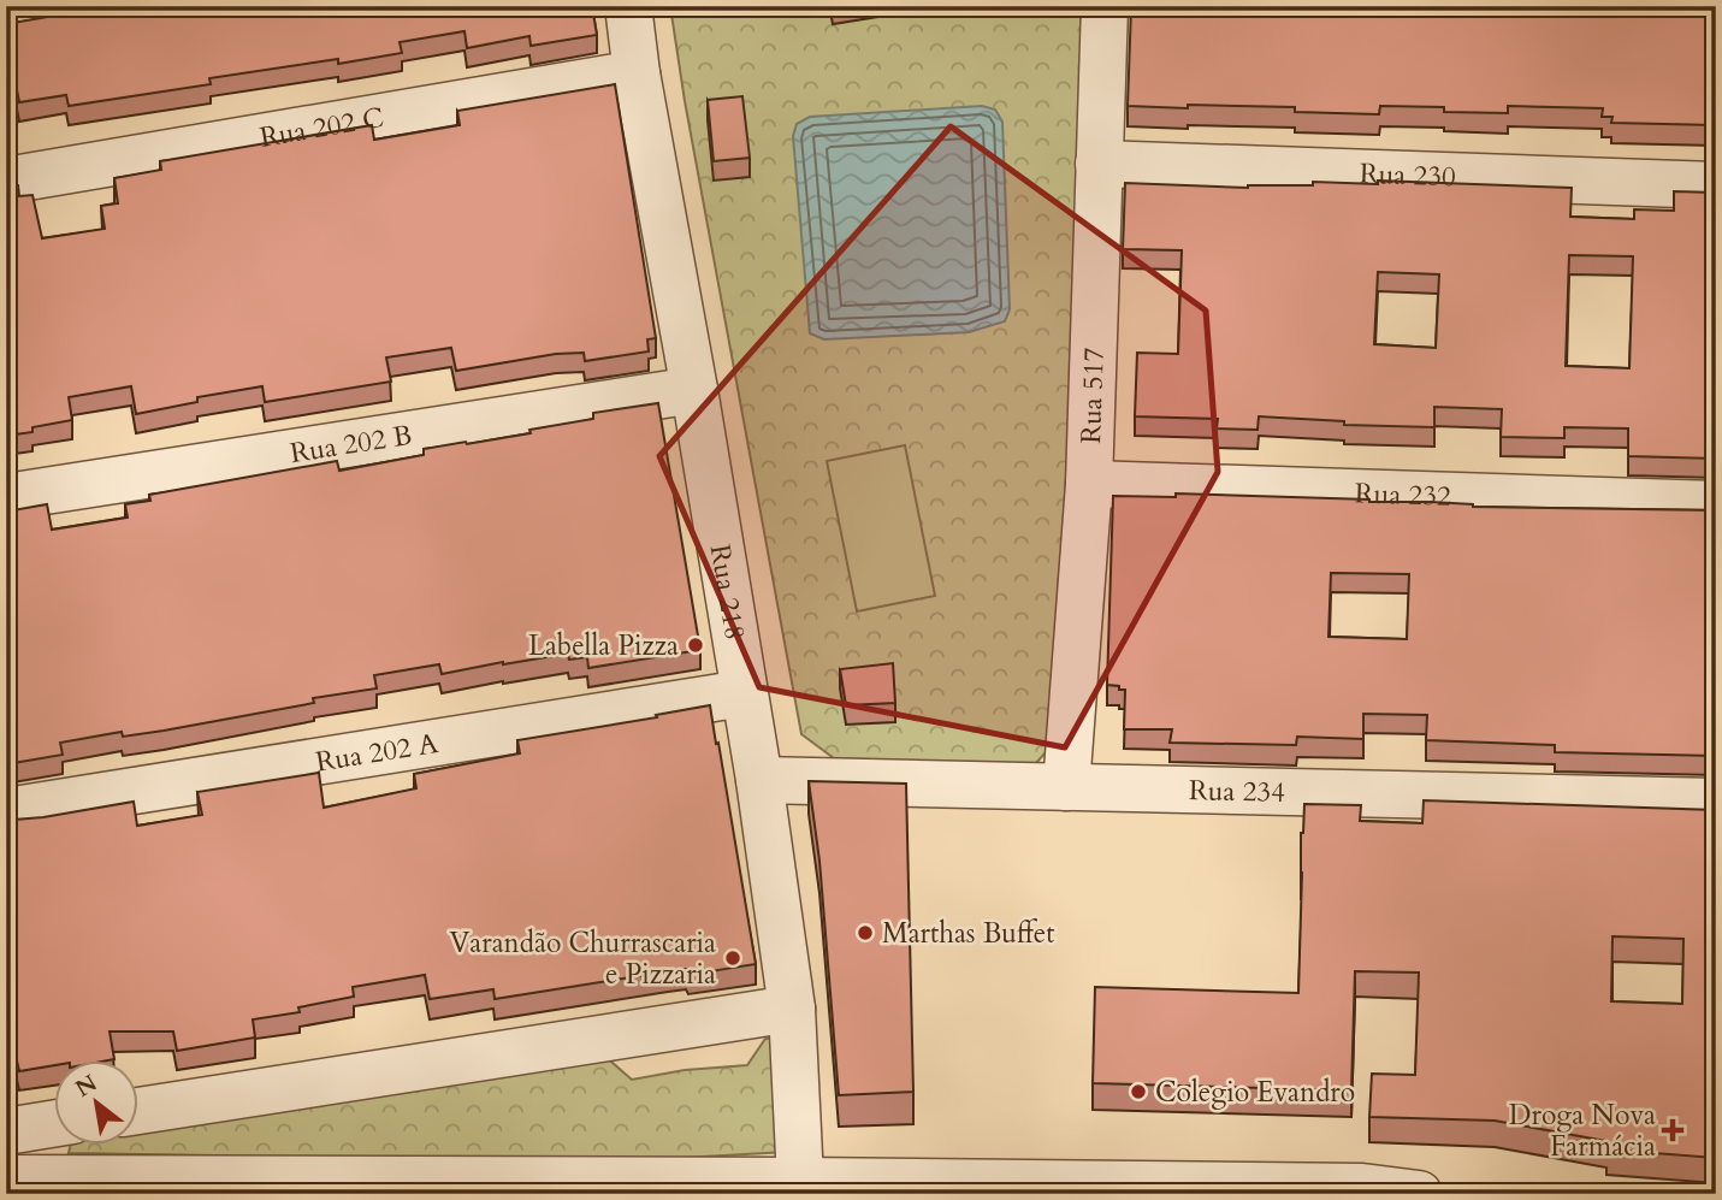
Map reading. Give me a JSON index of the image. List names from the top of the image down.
{
  "streets": {
    "street": [
      "Rua 202 C",
      "Rua 230",
      "Rua 517",
      "Rua 202 B",
      "Rua 232",
      "Rua 218",
      "Rua 202 A",
      "Rua 234"
    ]
  },
  "crossings": [
    ["Rua 202 C", "Rua 218"],
    ["Rua 230", "Rua 517"],
    ["Rua 517", "Rua 232"],
    ["Rua 517", "Rua 234"],
    ["Rua 202 B", "Rua 218"],
    ["Rua 218", "Rua 202 A"],
    ["Rua 218", "Rua 234"]
  ],
  "places": {
    "other": [
      "Labella Pizza",
      "Marthas Buffet",
      "Varandão Churrascaria e Pizzaria",
      "Colegio Evandro"
    ],
    "health": ["Droga Nova Farmácia"]
  },
  "north": "top left"
}
